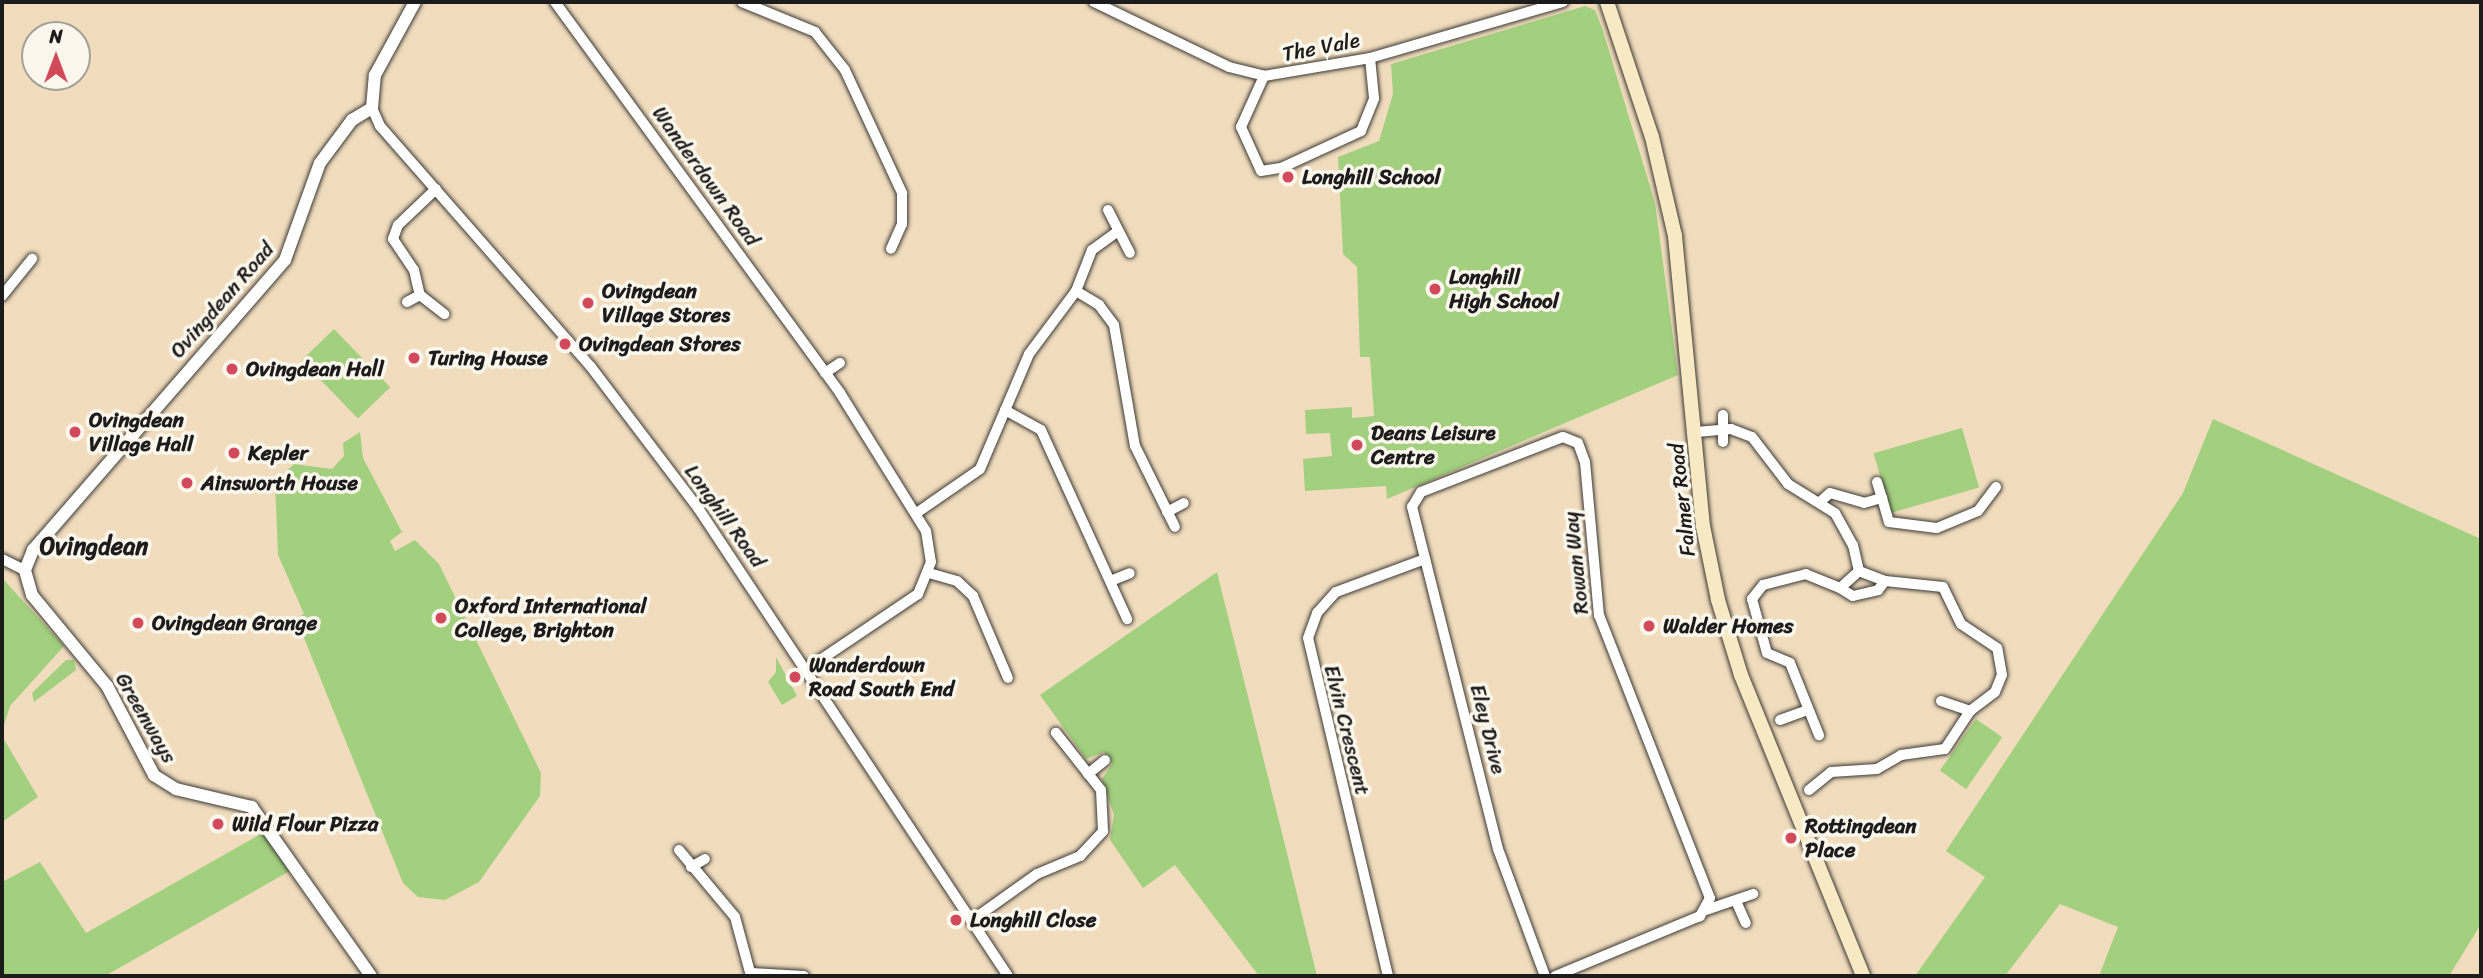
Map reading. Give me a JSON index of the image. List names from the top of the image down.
{
  "streets": {
    "main road": ["Falmer Road"],
    "street": [
      "The Vale",
      "Wanderdown Road",
      "Ovingdean Road",
      "Longhill Road",
      "Rowan Way",
      "Greenways",
      "Eley Drive",
      "Elvin Crescent"
    ]
  },
  "crossings": [
    ["Ovingdean Road", "Longhill Road"],
    ["Ovingdean Road", "Greenways"],
    ["Rowan Way", "Eley Drive"],
    ["Eley Drive", "Elvin Crescent"]
  ],
  "districts": ["Ovingdean"],
  "places": [
    "Longhill School",
    "Longhill High School",
    "Ovingdean Village Stores",
    "Ovingdean Stores",
    "Turing House",
    "Ovingdean Hall",
    "Ovingdean Village Hall",
    "Deans Leisure Centre",
    "Kepler",
    "Ainsworth House",
    "Oxford International College, Brighton",
    "Ovingdean Grange",
    "Walder Homes",
    "Wanderdown Road South End",
    "Wild Flour Pizza",
    "Rottingdean Place",
    "Longhill Close"
  ],
  "north": "top"
}
